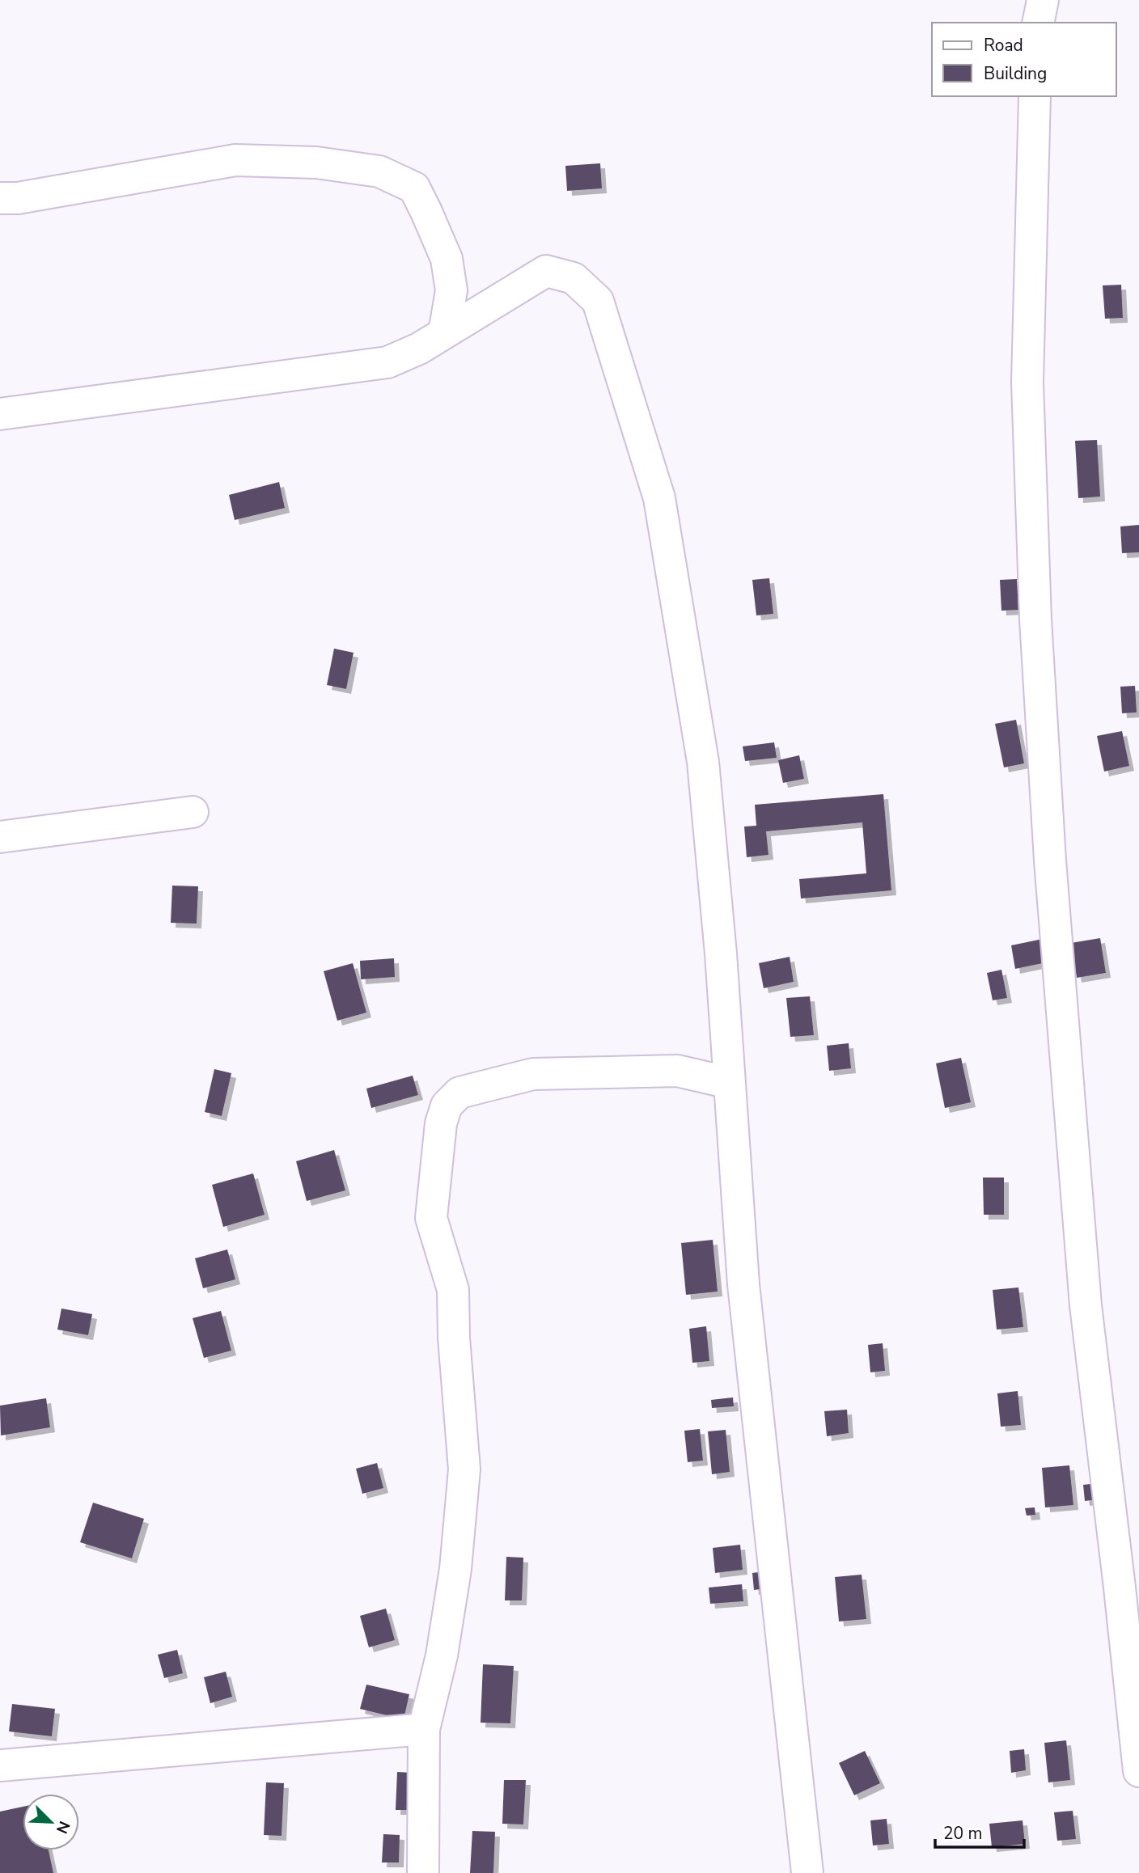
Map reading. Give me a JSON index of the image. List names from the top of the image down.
{
  "legend": ["Road", "Building"],
  "scale_bar": "20 m",
  "north": "bottom right"
}
